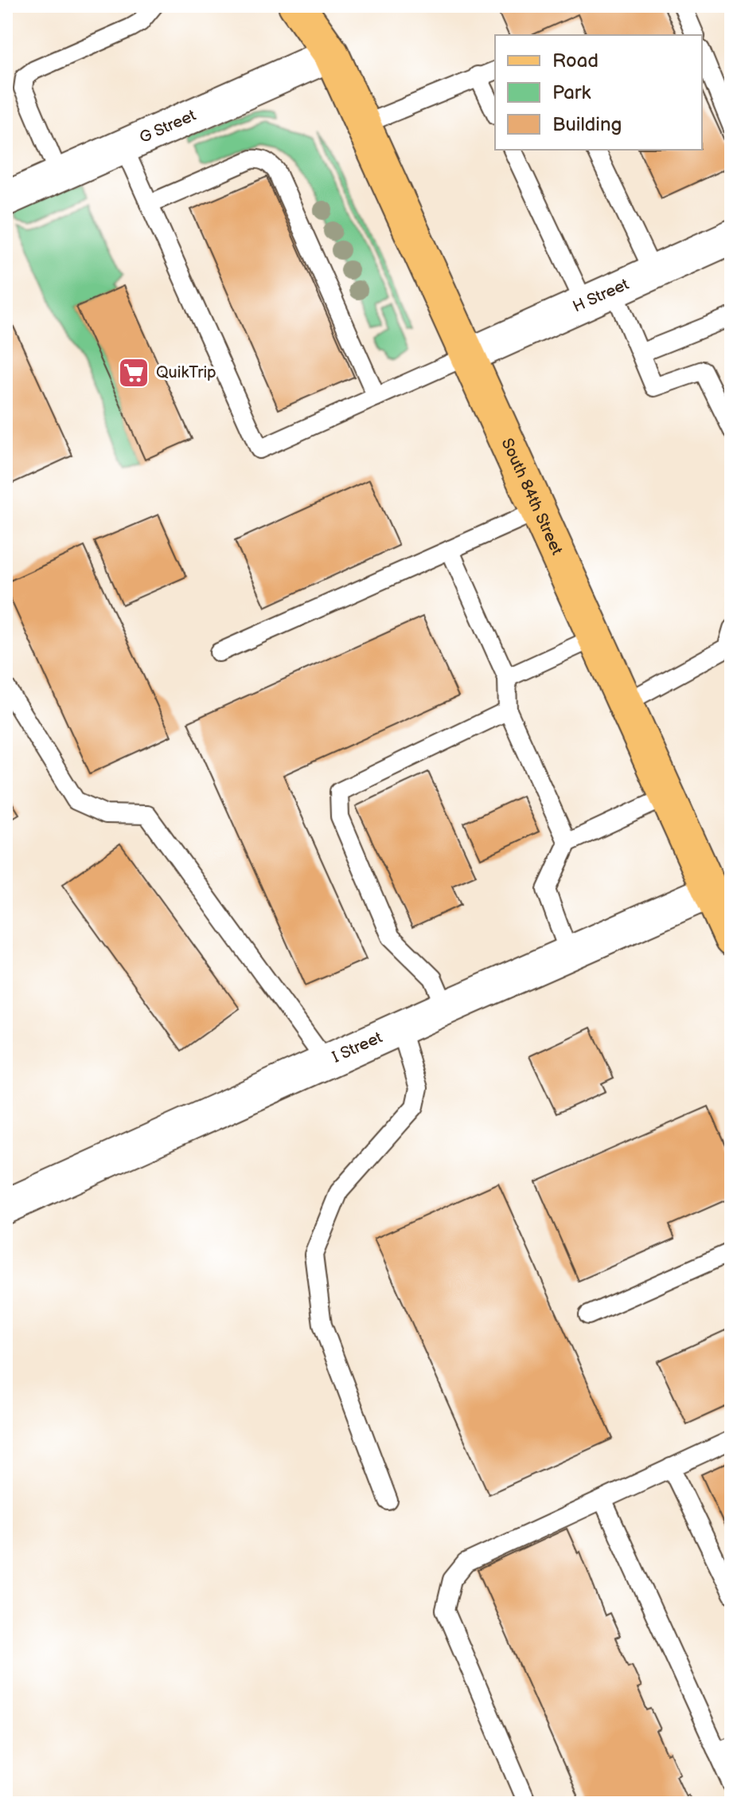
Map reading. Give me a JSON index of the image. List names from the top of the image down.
{
  "streets": {
    "main road": ["South 84th Street"],
    "street": ["G Street", "H Street", "I Street"]
  },
  "crossings": [
    ["G Street", "South 84th Street"],
    ["H Street", "South 84th Street"],
    ["South 84th Street", "I Street"]
  ],
  "places": {
    "supermarket": ["QuikTrip"]
  },
  "legend": ["Road", "Park", "Building"]
}
